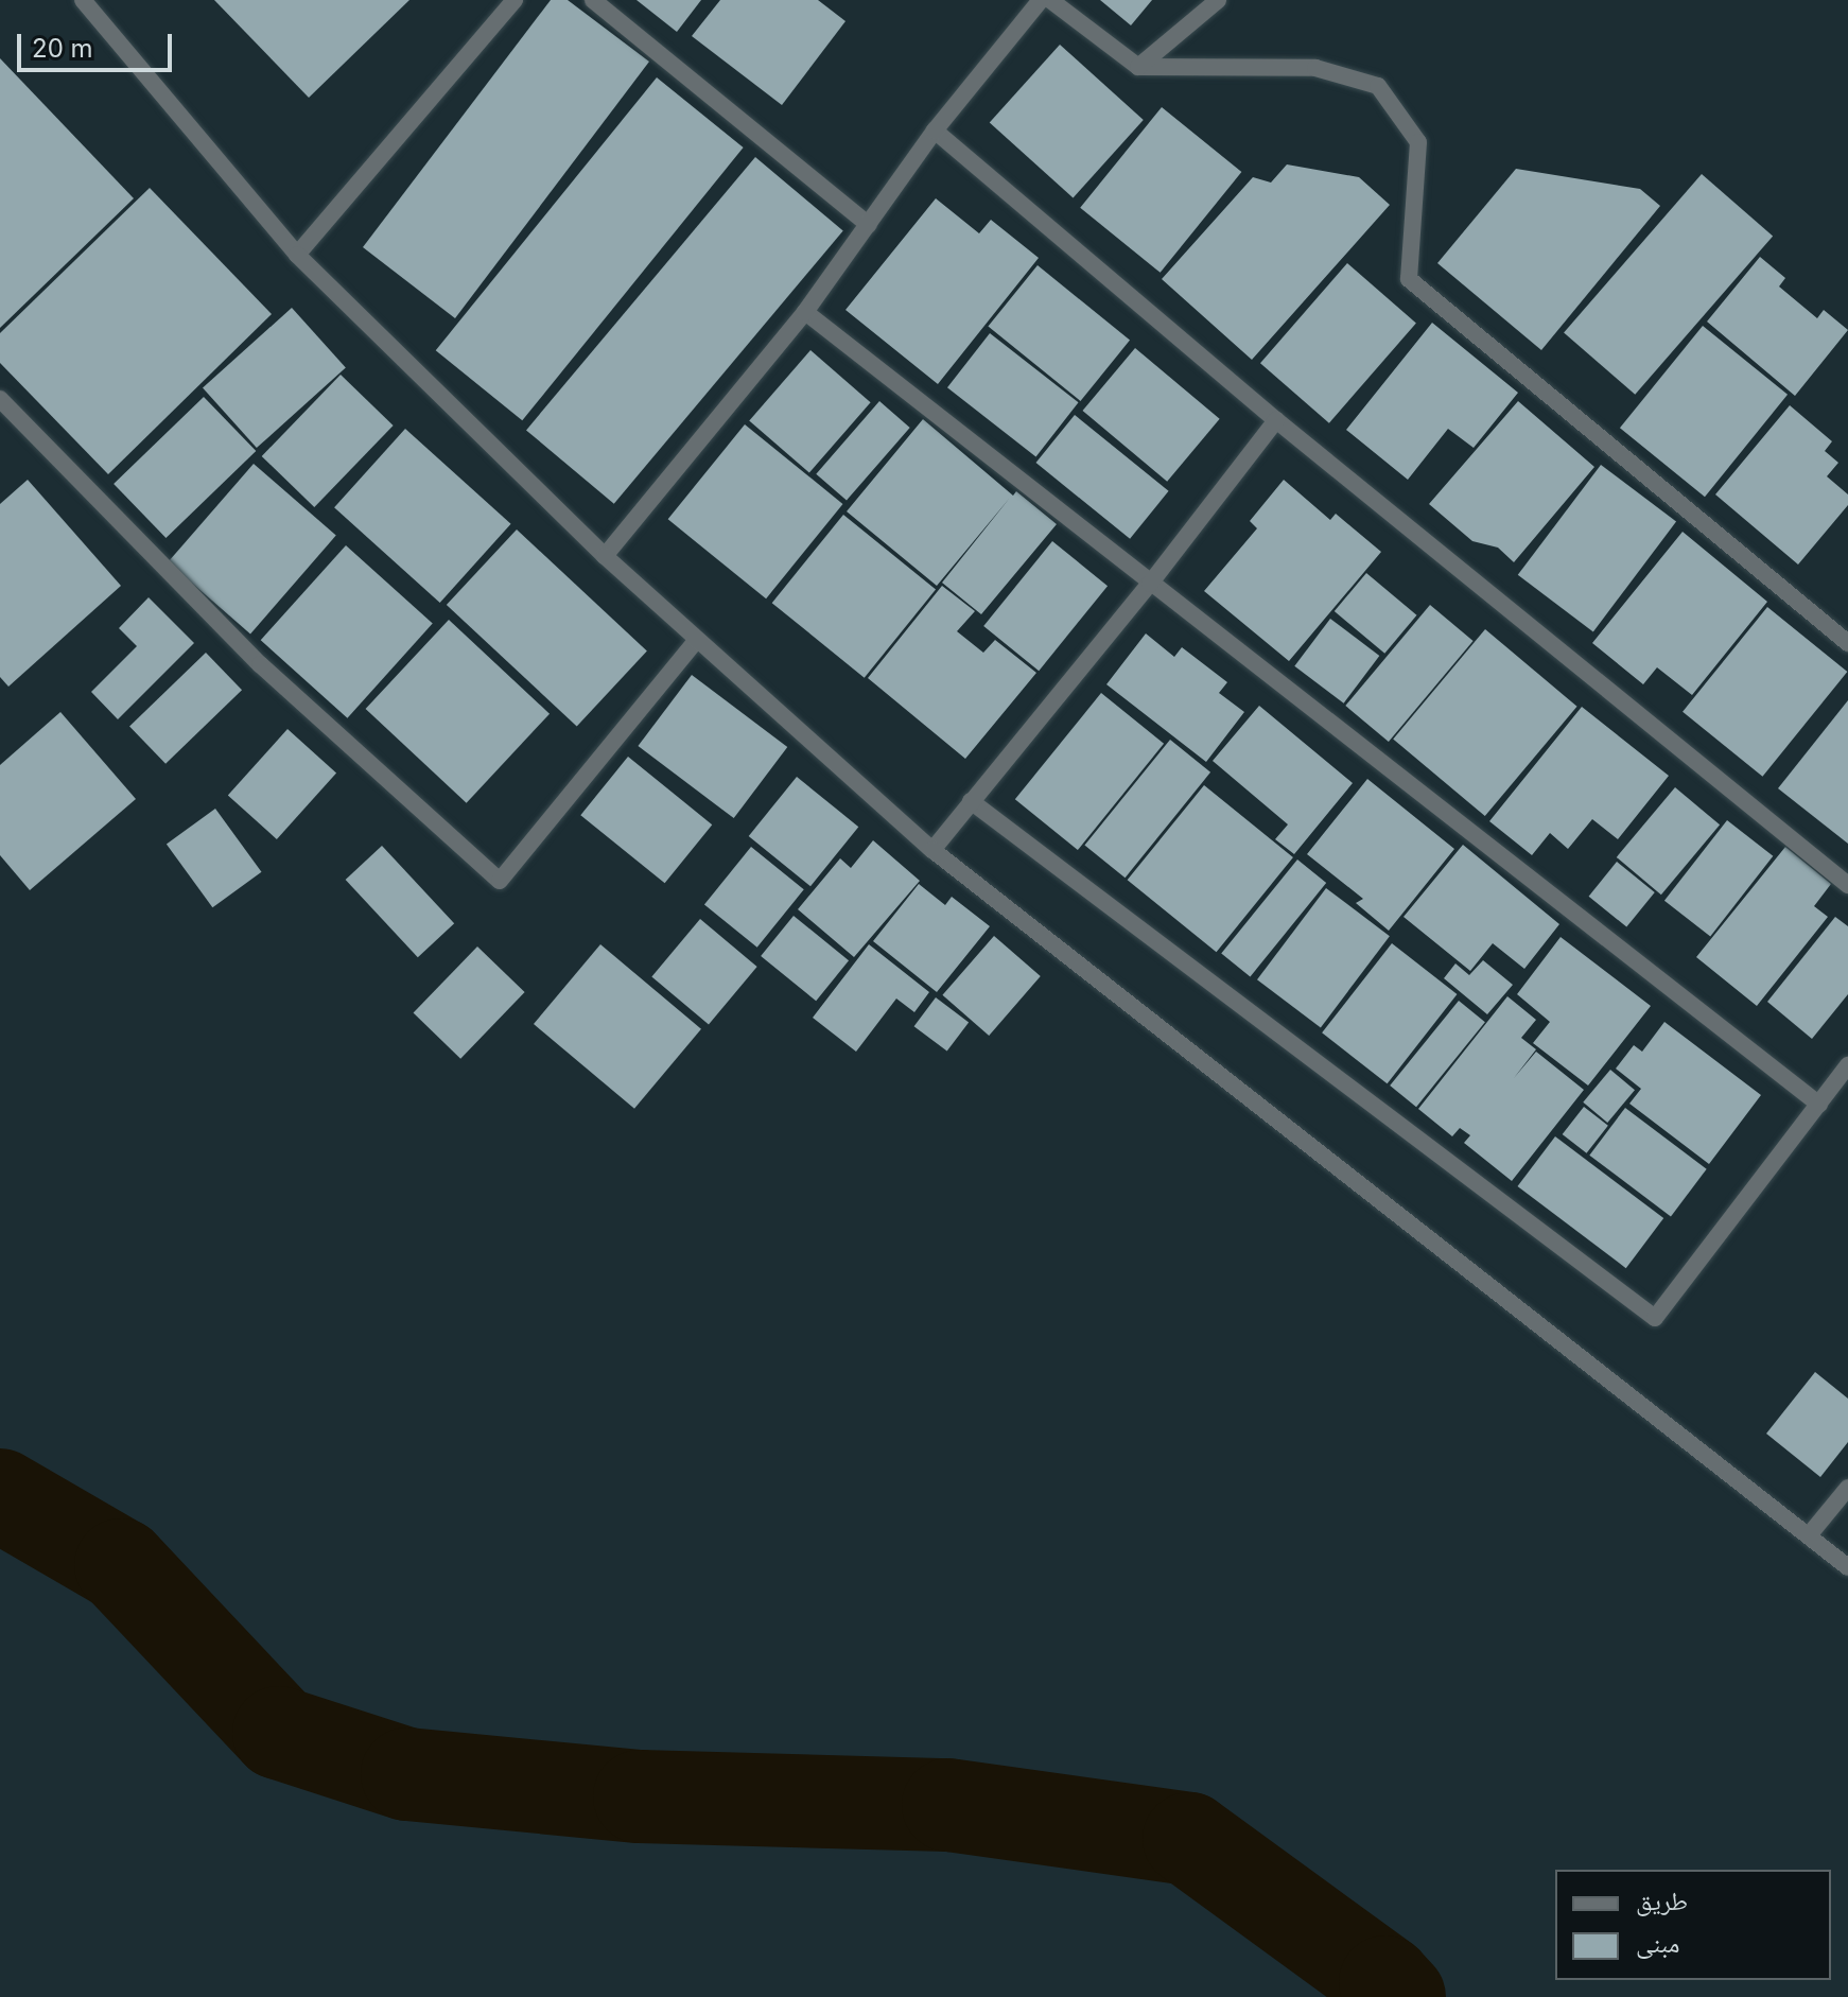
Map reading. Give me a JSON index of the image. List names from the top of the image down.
{
  "legend": ["طريق", "مبنى"],
  "scale_bar": "20 m"
}
